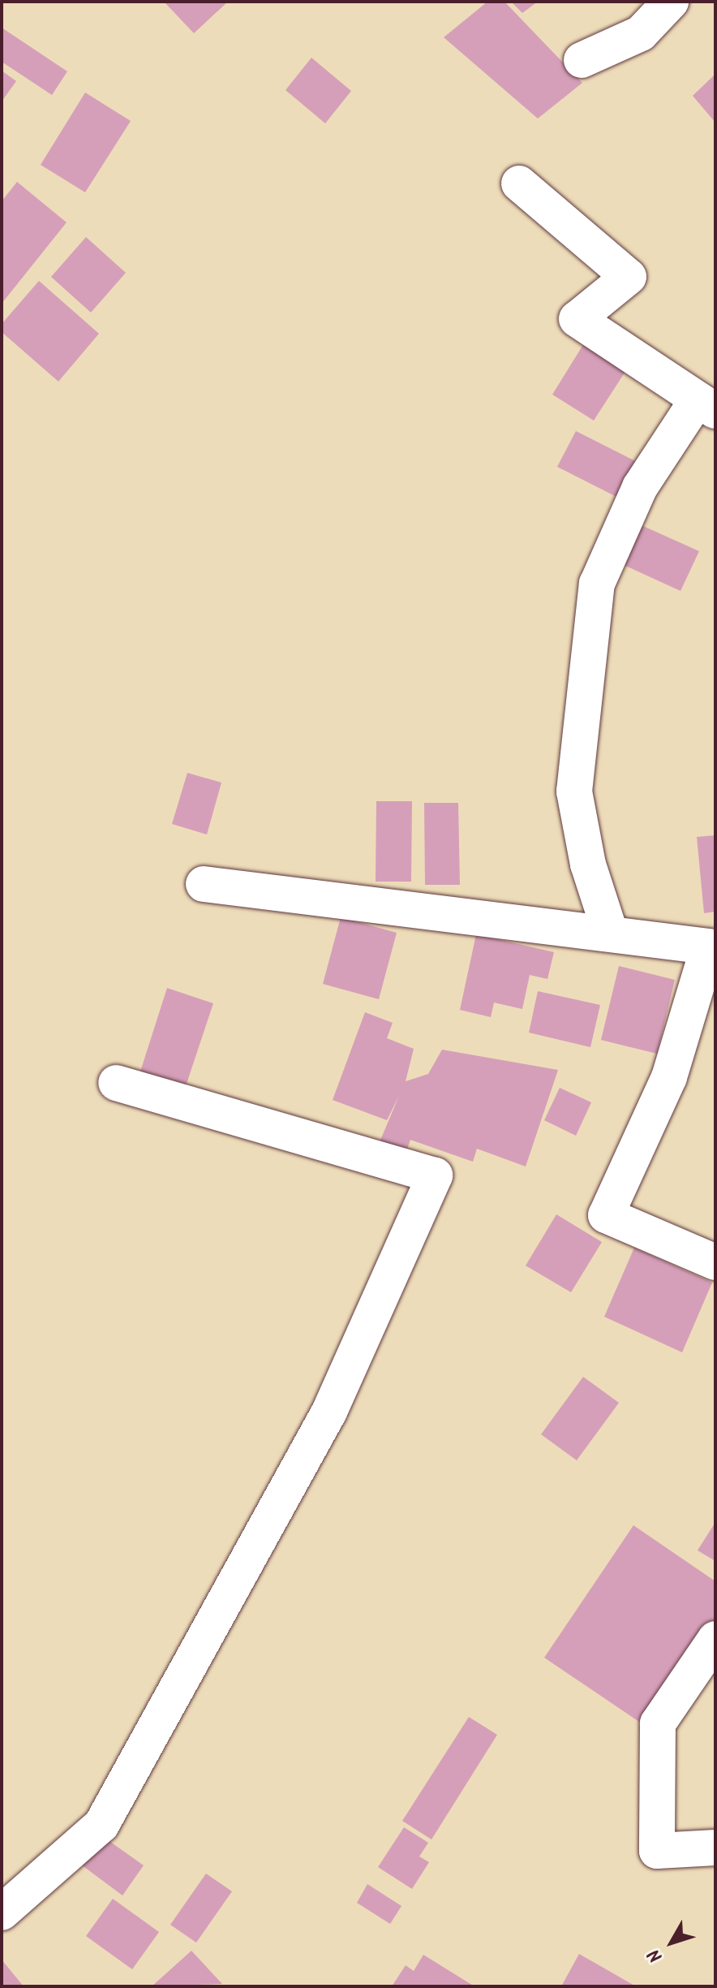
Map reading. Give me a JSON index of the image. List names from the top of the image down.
{
  "north": "bottom left"
}
